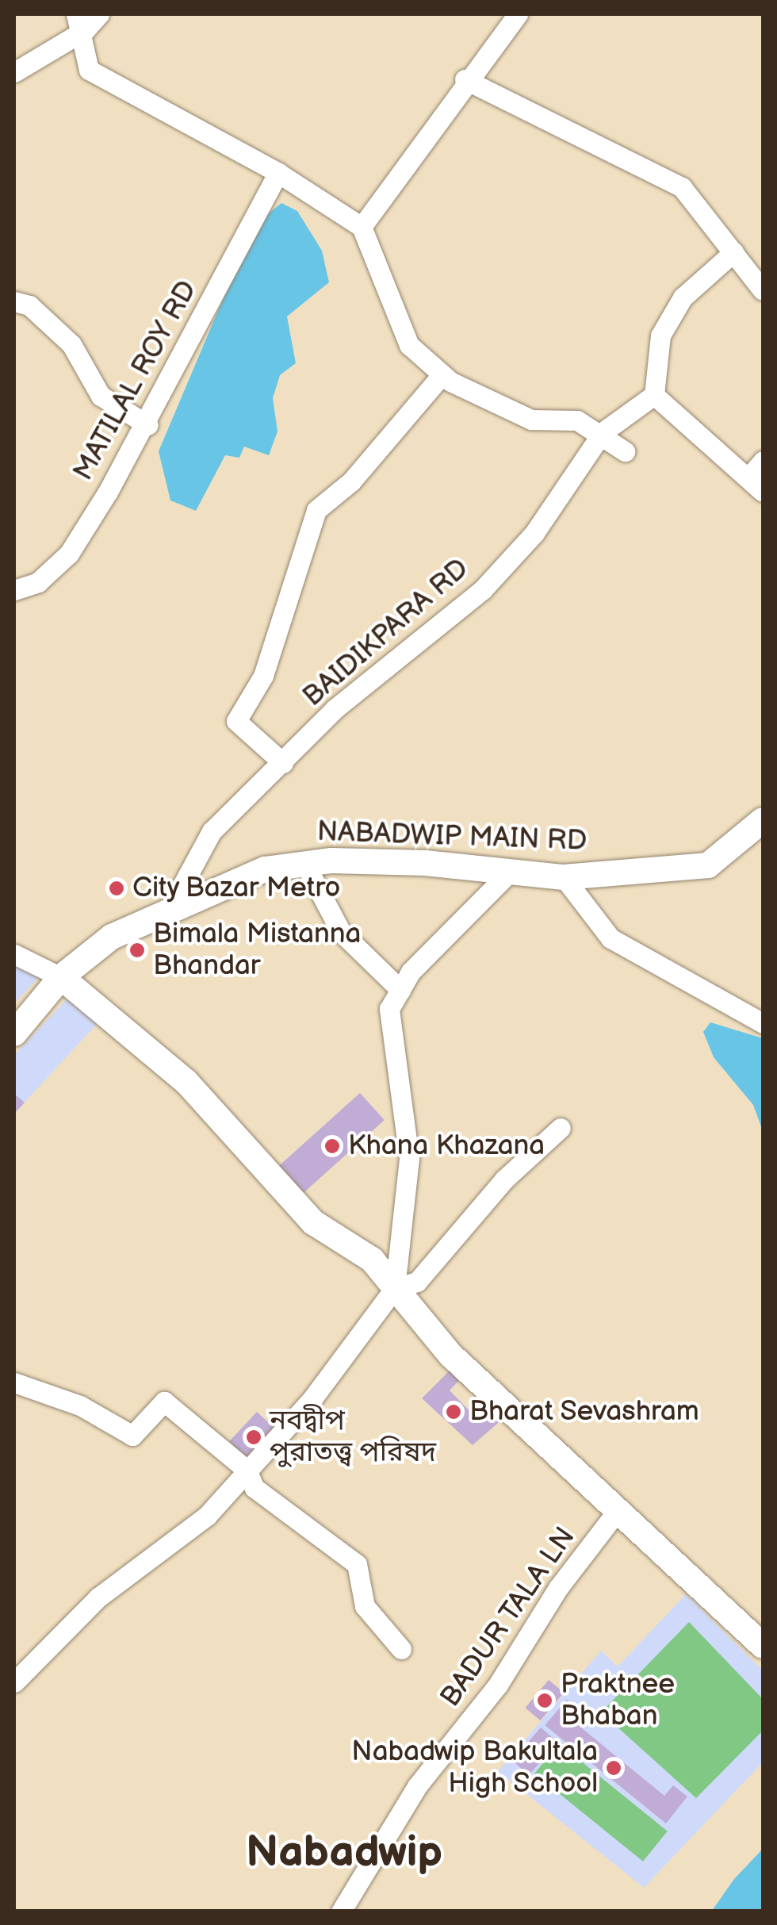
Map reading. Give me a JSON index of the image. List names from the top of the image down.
{
  "streets": {
    "main road": ["NABADWIP MAIN RD"],
    "street": ["MATILAL ROY RD", "BAIDIKPARA RD", "BADUR TALA LN"]
  },
  "crossings": [
    ["BAIDIKPARA RD", "NABADWIP MAIN RD"]
  ],
  "districts": ["Nabadwip"],
  "places": [
    "City Bazar Metro",
    "Bimala Mistanna Bhandar",
    "Khana Khazana",
    "Bharat Sevashram",
    "নবদ্বীপ পুরাতত্ত্ব পরিষদ",
    "Praktnee Bhaban",
    "Nabadwip Bakultala High School"
  ]
}
